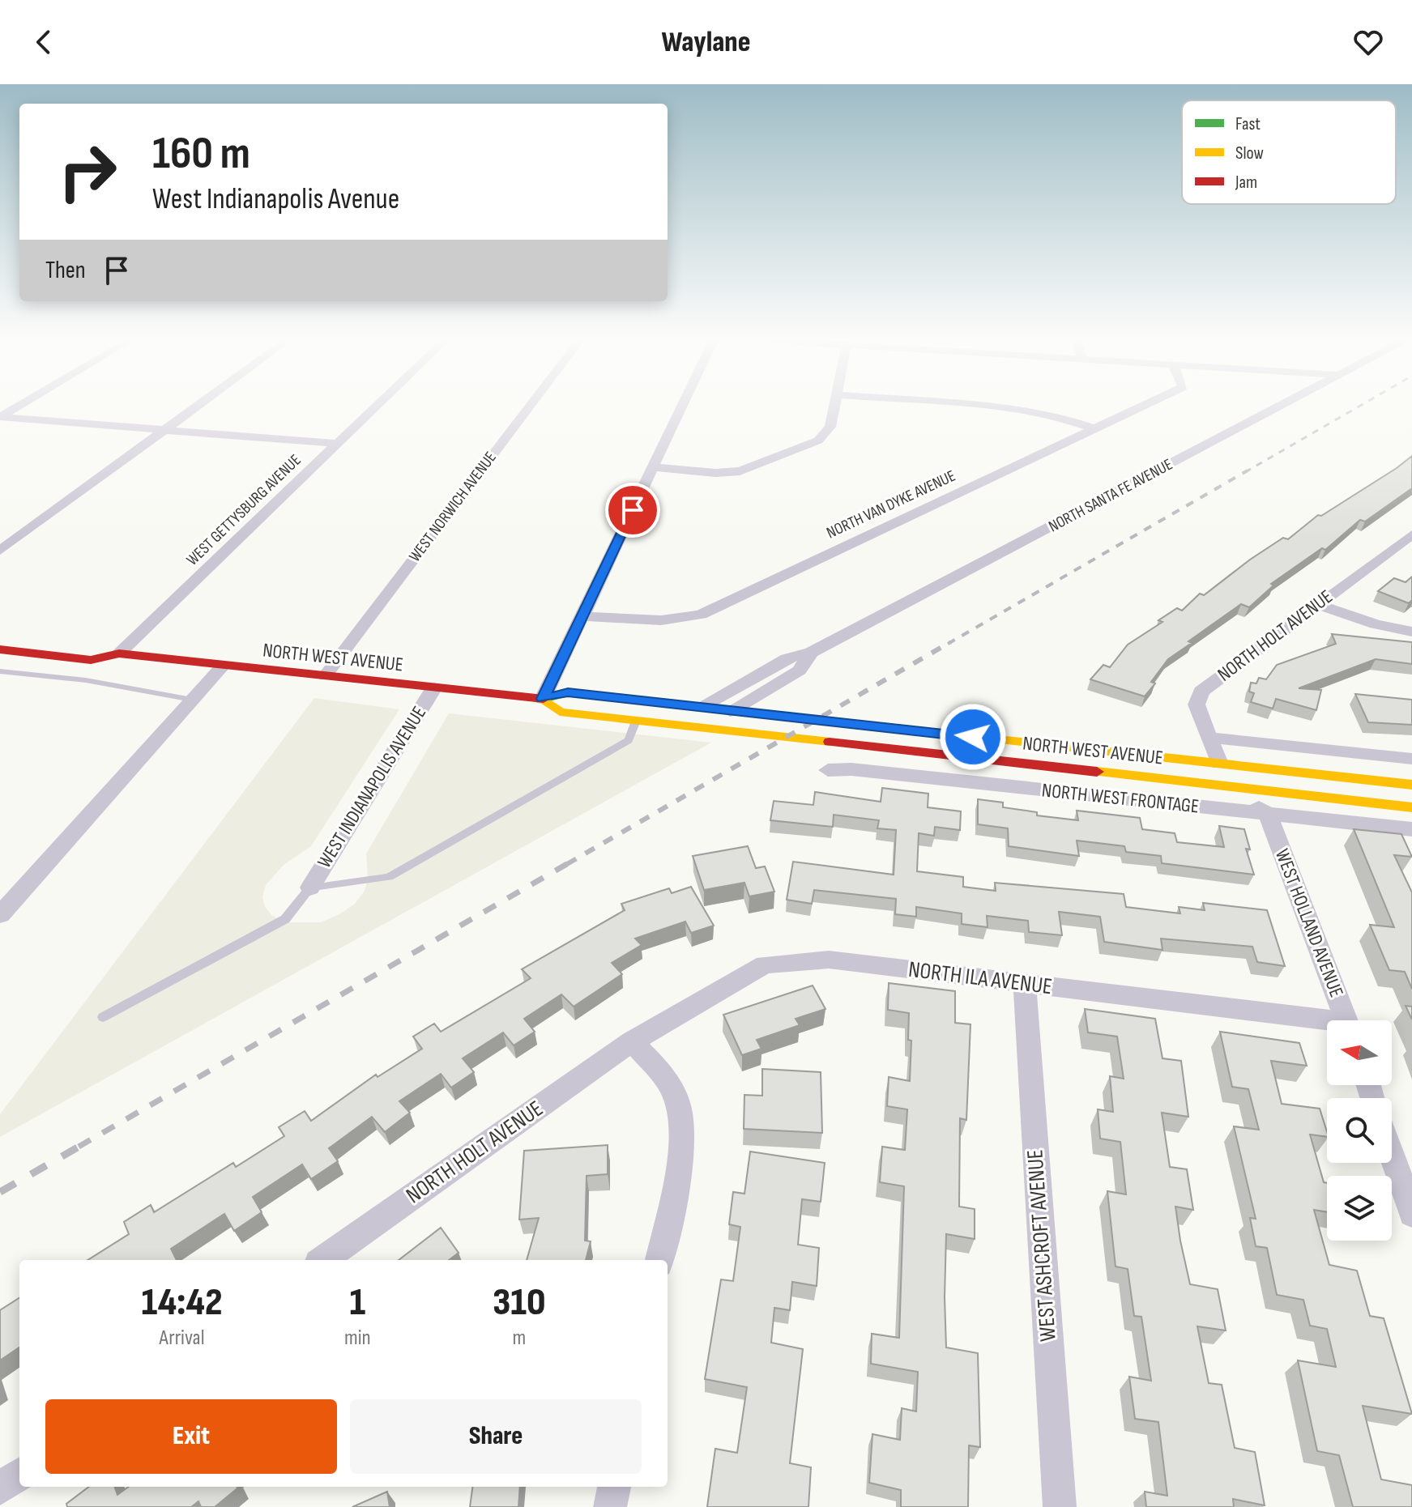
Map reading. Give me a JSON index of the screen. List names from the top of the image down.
{
  "streets": {
    "main road": ["NORTH WEST AVENUE"],
    "street": [
      "NORTH SANTA FE AVENUE",
      "NORTH VAN DYKE AVENUE",
      "WEST NORWICH AVENUE",
      "WEST GETTYSBURG AVENUE",
      "NORTH HOLT AVENUE",
      "WEST INDIANAPOLIS AVENUE",
      "NORTH WEST FRONTAGE",
      "WEST HOLLAND AVENUE",
      "NORTH ILA AVENUE",
      "WEST ASHCROFT AVENUE"
    ]
  },
  "crossings": [
    ["NORTH SANTA FE AVENUE", "NORTH WEST AVENUE"],
    ["WEST NORWICH AVENUE", "NORTH WEST AVENUE"],
    ["WEST GETTYSBURG AVENUE", "NORTH WEST AVENUE"],
    ["NORTH HOLT AVENUE", "NORTH WEST AVENUE"],
    ["NORTH HOLT AVENUE", "NORTH ILA AVENUE"],
    ["NORTH WEST AVENUE", "WEST INDIANAPOLIS AVENUE"],
    ["NORTH WEST FRONTAGE", "WEST HOLLAND AVENUE"],
    ["NORTH ILA AVENUE", "WEST ASHCROFT AVENUE"]
  ],
  "legend": ["Fast", "Slow", "Jam"],
  "north": "left",
  "page": {
    "header": "Waylane",
    "turn": ["160 m", "West Indianapolis Avenue"],
    "then": "Then",
    "eta": [
      "14:42",
      "Arrival",
      "1",
      "min",
      "310",
      "m"
    ],
    "buttons": ["Exit", "Share"]
  }
}
